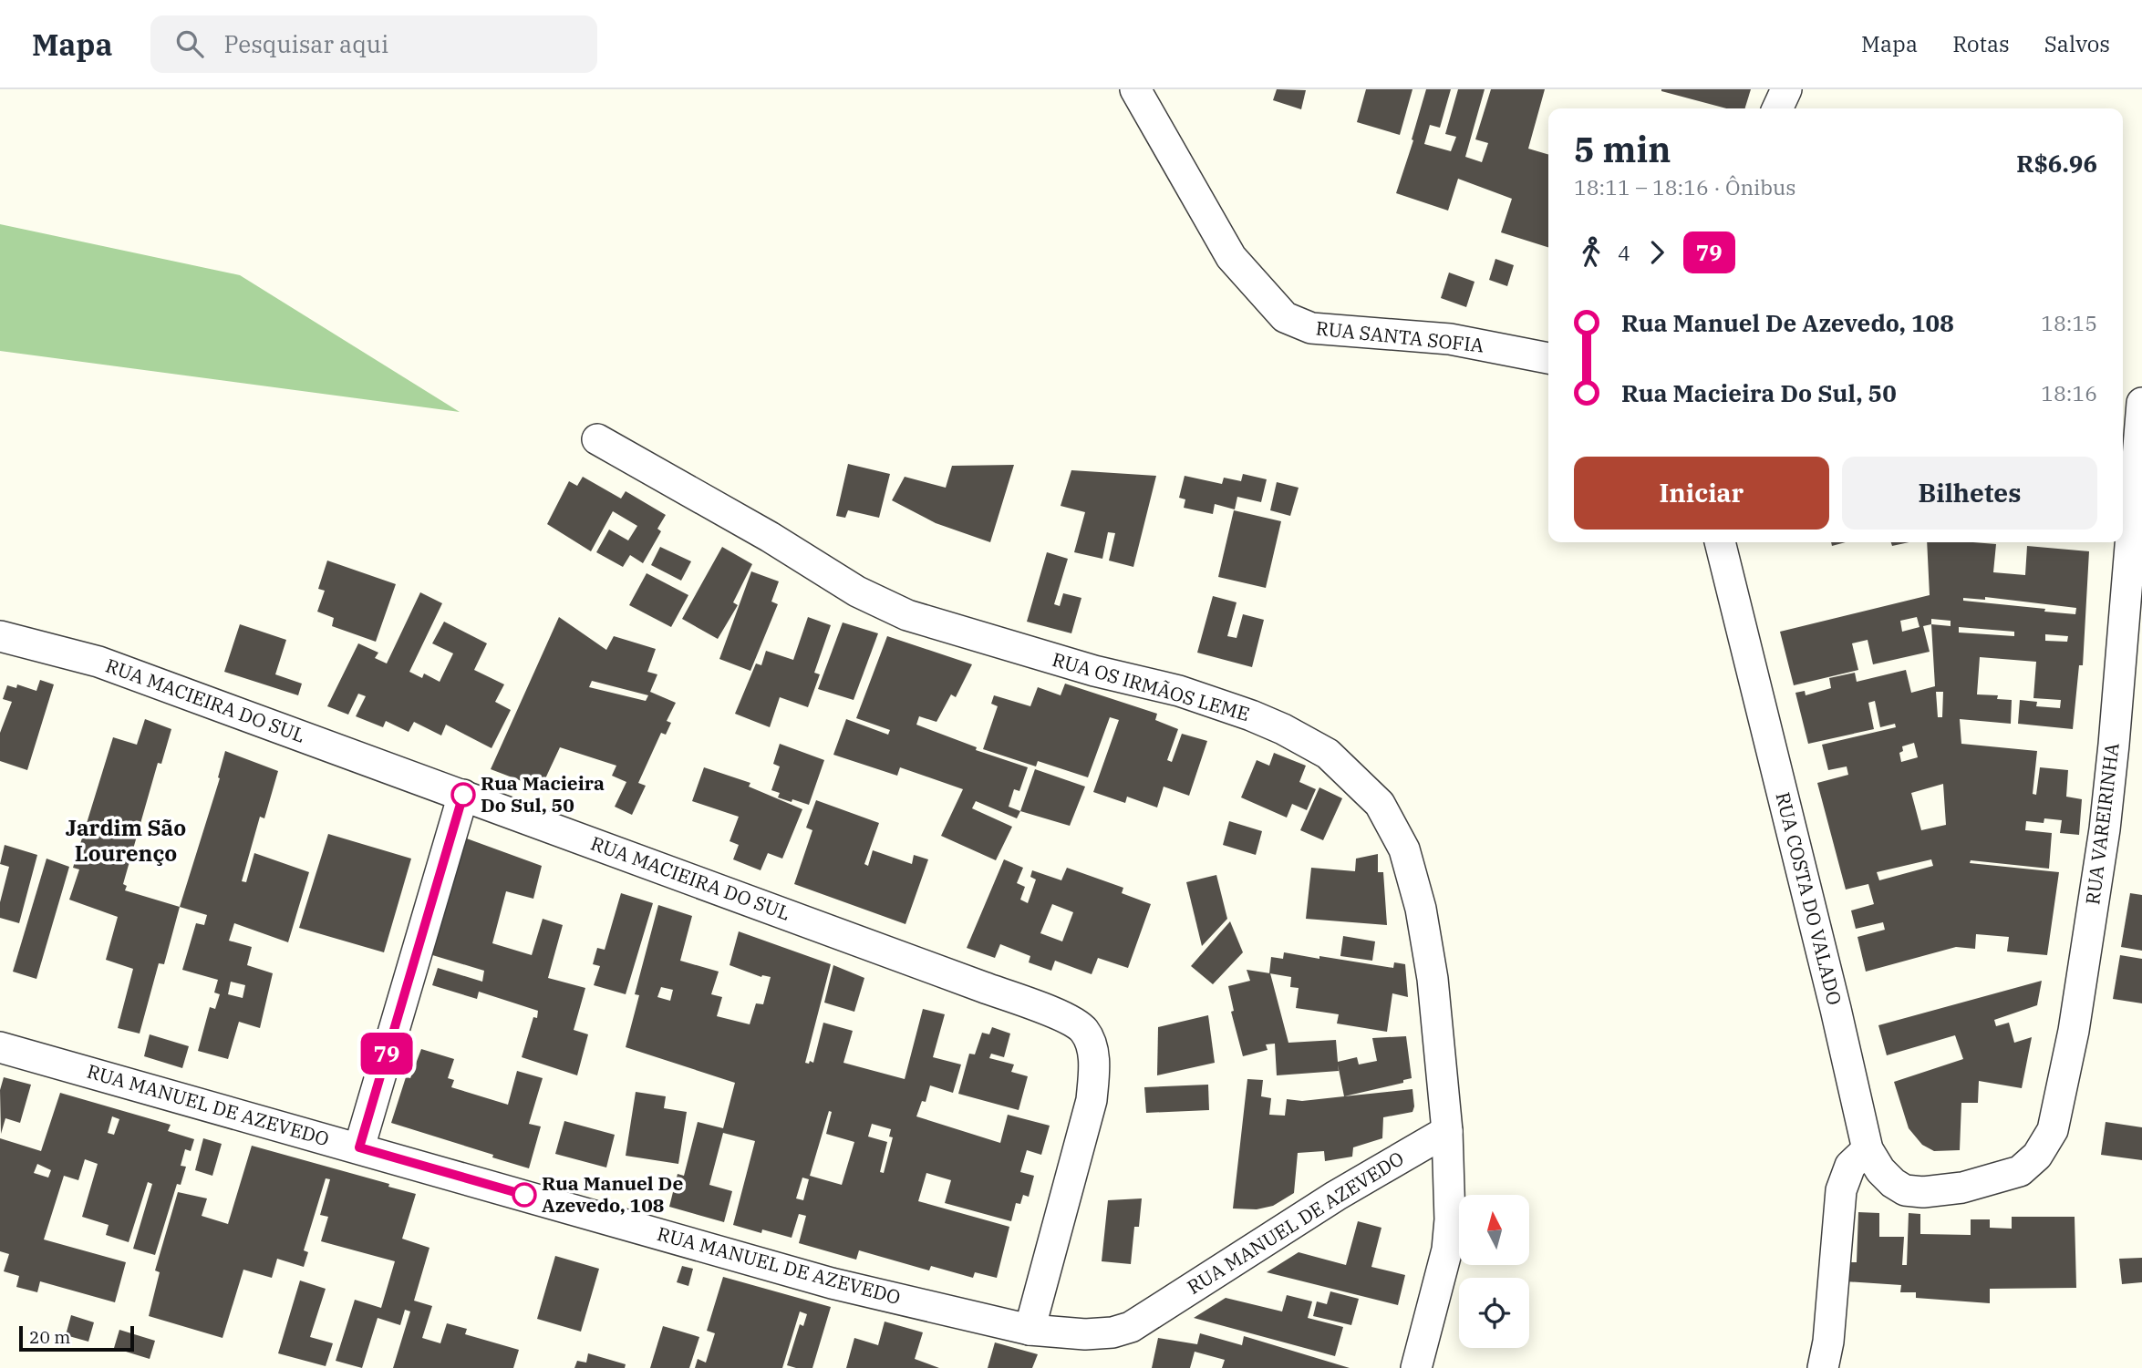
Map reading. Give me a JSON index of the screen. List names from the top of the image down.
{
  "streets": {
    "street": [
      "RUA SANTA SOFIA",
      "RUA OS IRMÃOS LEME",
      "RUA MACIEIRA DO SUL",
      "RUA VAREIRINHA",
      "RUA COSTA DO VALADO",
      "RUA MANUEL DE AZEVEDO"
    ]
  },
  "crossings": [
    ["RUA OS IRMÃOS LEME", "RUA MANUEL DE AZEVEDO"],
    ["RUA MACIEIRA DO SUL", "RUA MANUEL DE AZEVEDO"],
    ["RUA VAREIRINHA", "RUA COSTA DO VALADO"]
  ],
  "districts": ["Jardim São Lourenço"],
  "places": ["Rua Macieira Do Sul, 50", "Rua Manuel De Azevedo, 108"],
  "lines": ["bus line 79"],
  "scale_bar": "20 m",
  "north": "top",
  "page": {
    "header": "Mapa",
    "search": "Pesquisar aqui",
    "nav": ["Mapa", "Rotas", "Salvos"],
    "on_map": "79",
    "heading": ["5 min", "18:11 – 18:16 · Ônibus", "R$6.96"],
    "legs": ["4", "79"],
    "list": [
      {
        "name": "Rua Manuel De Azevedo, 108",
        "value": "18:15"
      },
      {
        "name": "Rua Macieira Do Sul, 50",
        "value": "18:16"
      }
    ],
    "buttons": ["Iniciar", "Bilhetes"],
    "scale": "20 m"
  }
}
